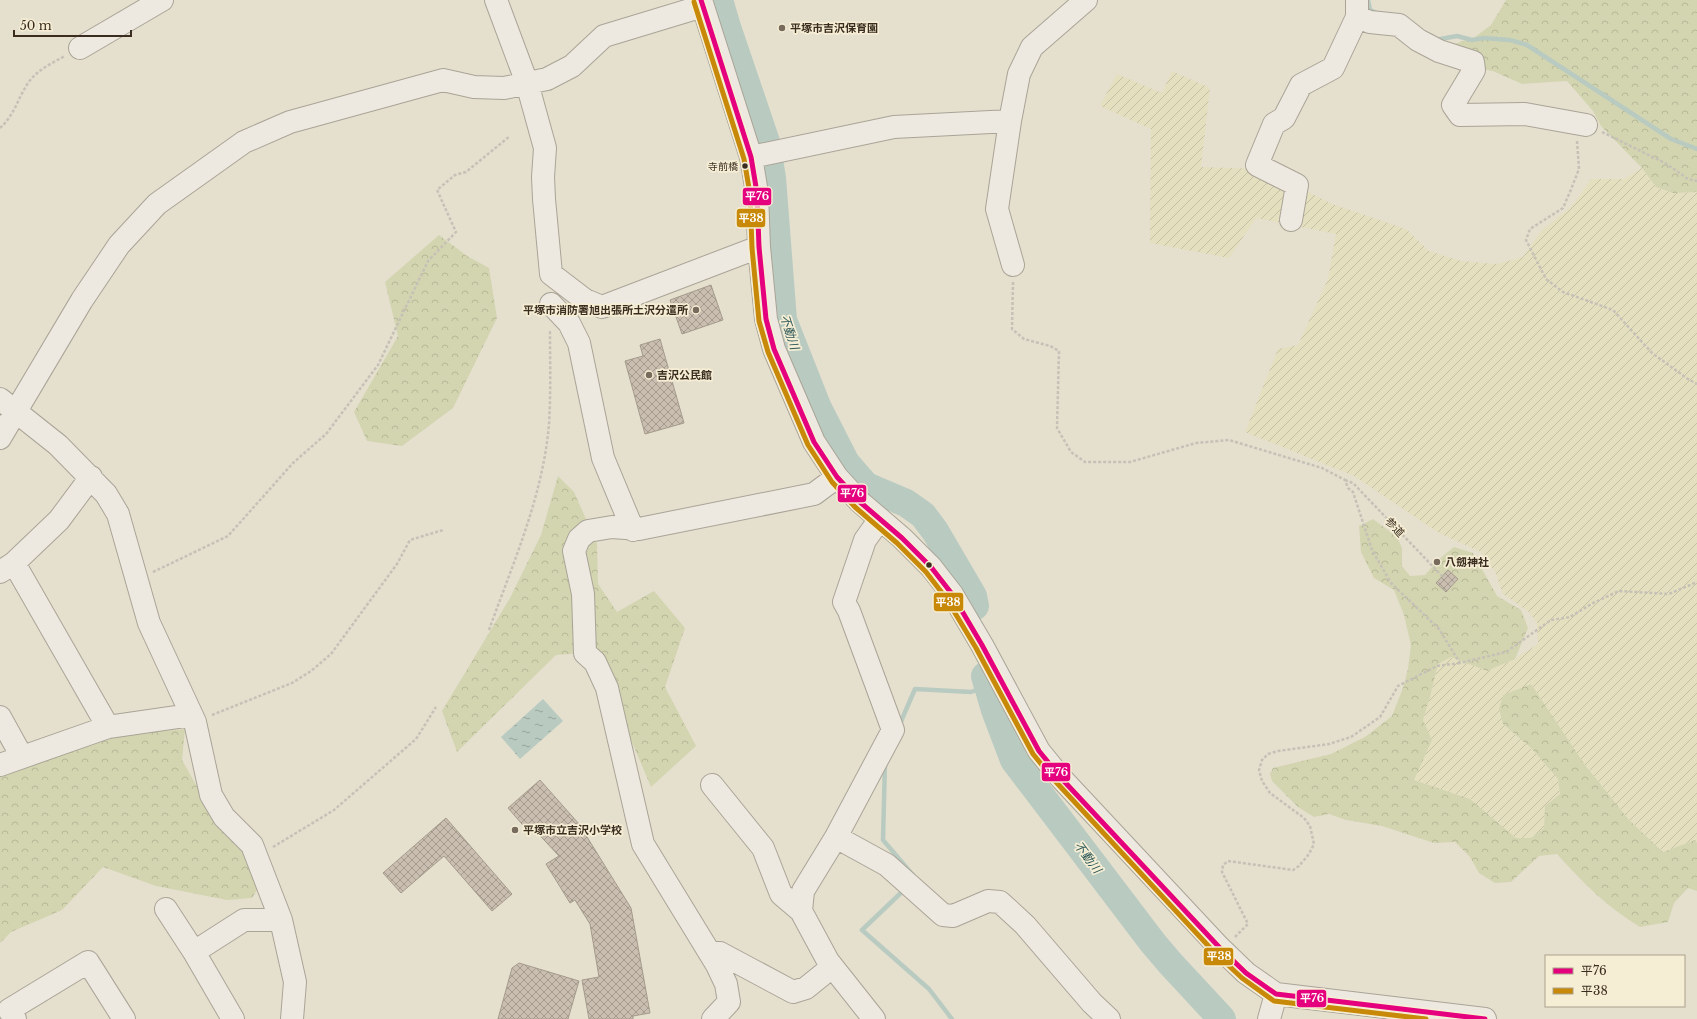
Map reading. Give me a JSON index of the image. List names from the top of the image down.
{
  "streets": {
    "path": ["参道"]
  },
  "water": ["不動川"],
  "places": [
    "平塚市吉沢保育園",
    "寺前橋",
    "平塚市消防署旭出張所土沢分遣所",
    "吉沢公民館",
    "八劔神社",
    "平塚市立吉沢小学校"
  ],
  "lines": ["transit line 平76", "transit line 平38"],
  "legend": ["平76", "平38"],
  "scale_bar": "50 m"
}
